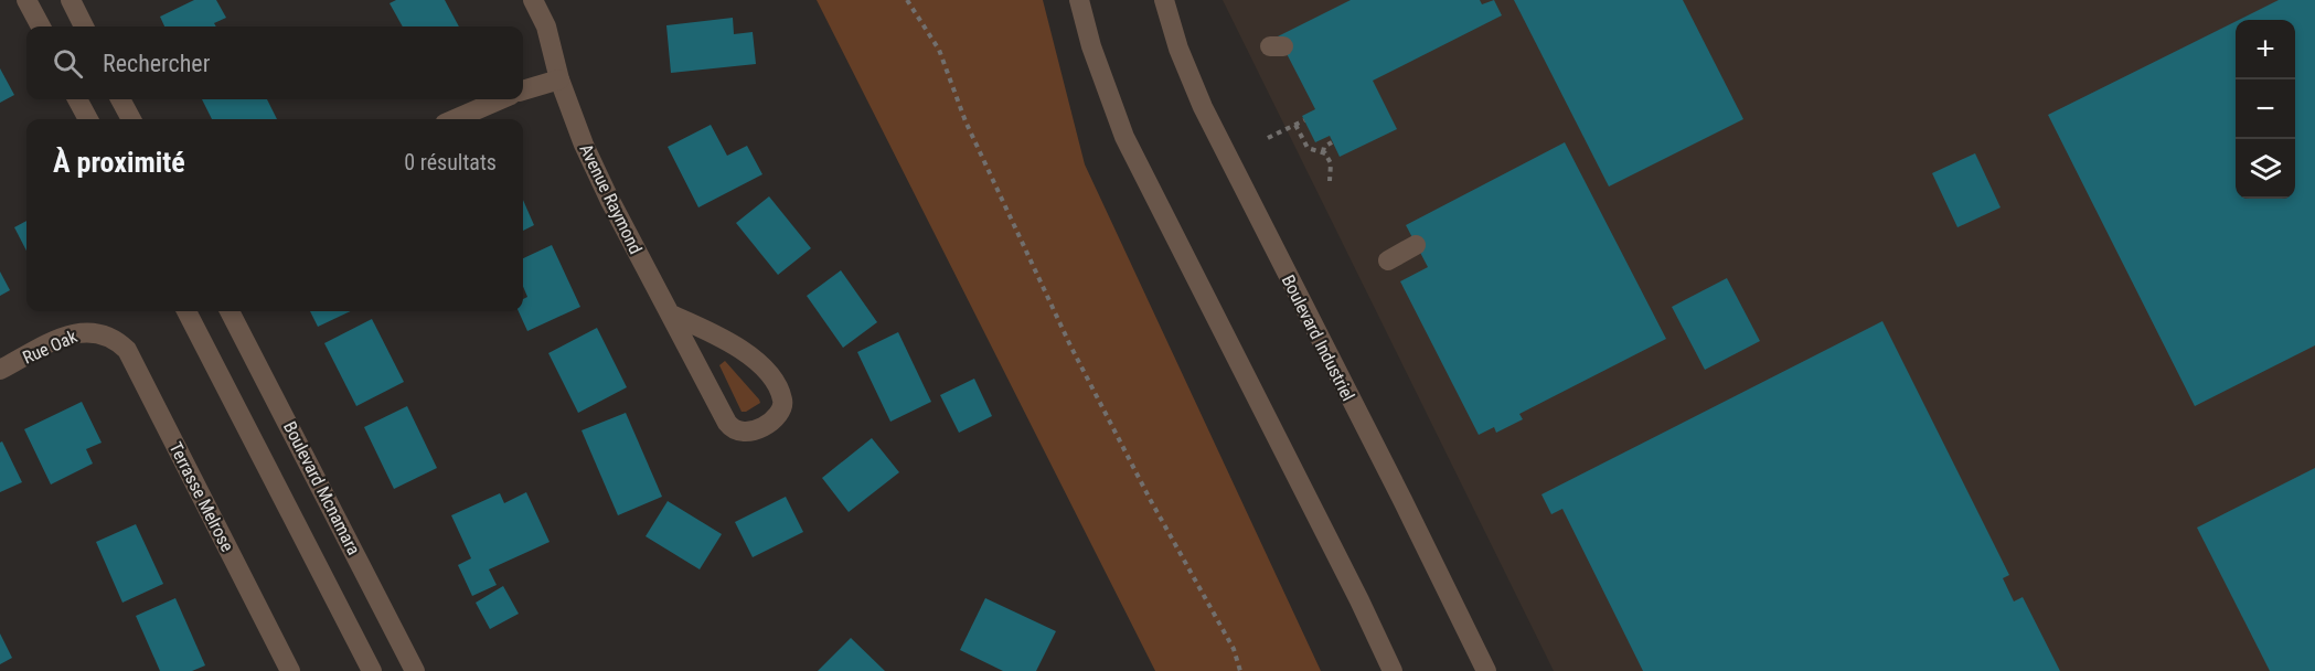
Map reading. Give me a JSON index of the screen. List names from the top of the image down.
{
  "streets": {
    "street": [
      "Avenue Raymond",
      "Boulevard Industriel",
      "Rue Oak",
      "Boulevard Mcnamara",
      "Terrasse Melrose"
    ]
  },
  "crossings": [
    ["Rue Oak", "Terrasse Melrose"]
  ],
  "page": {
    "map_buttons": ["+", "−"],
    "search": "Rechercher",
    "heading": ["À proximité", "0 résultats"]
  }
}
